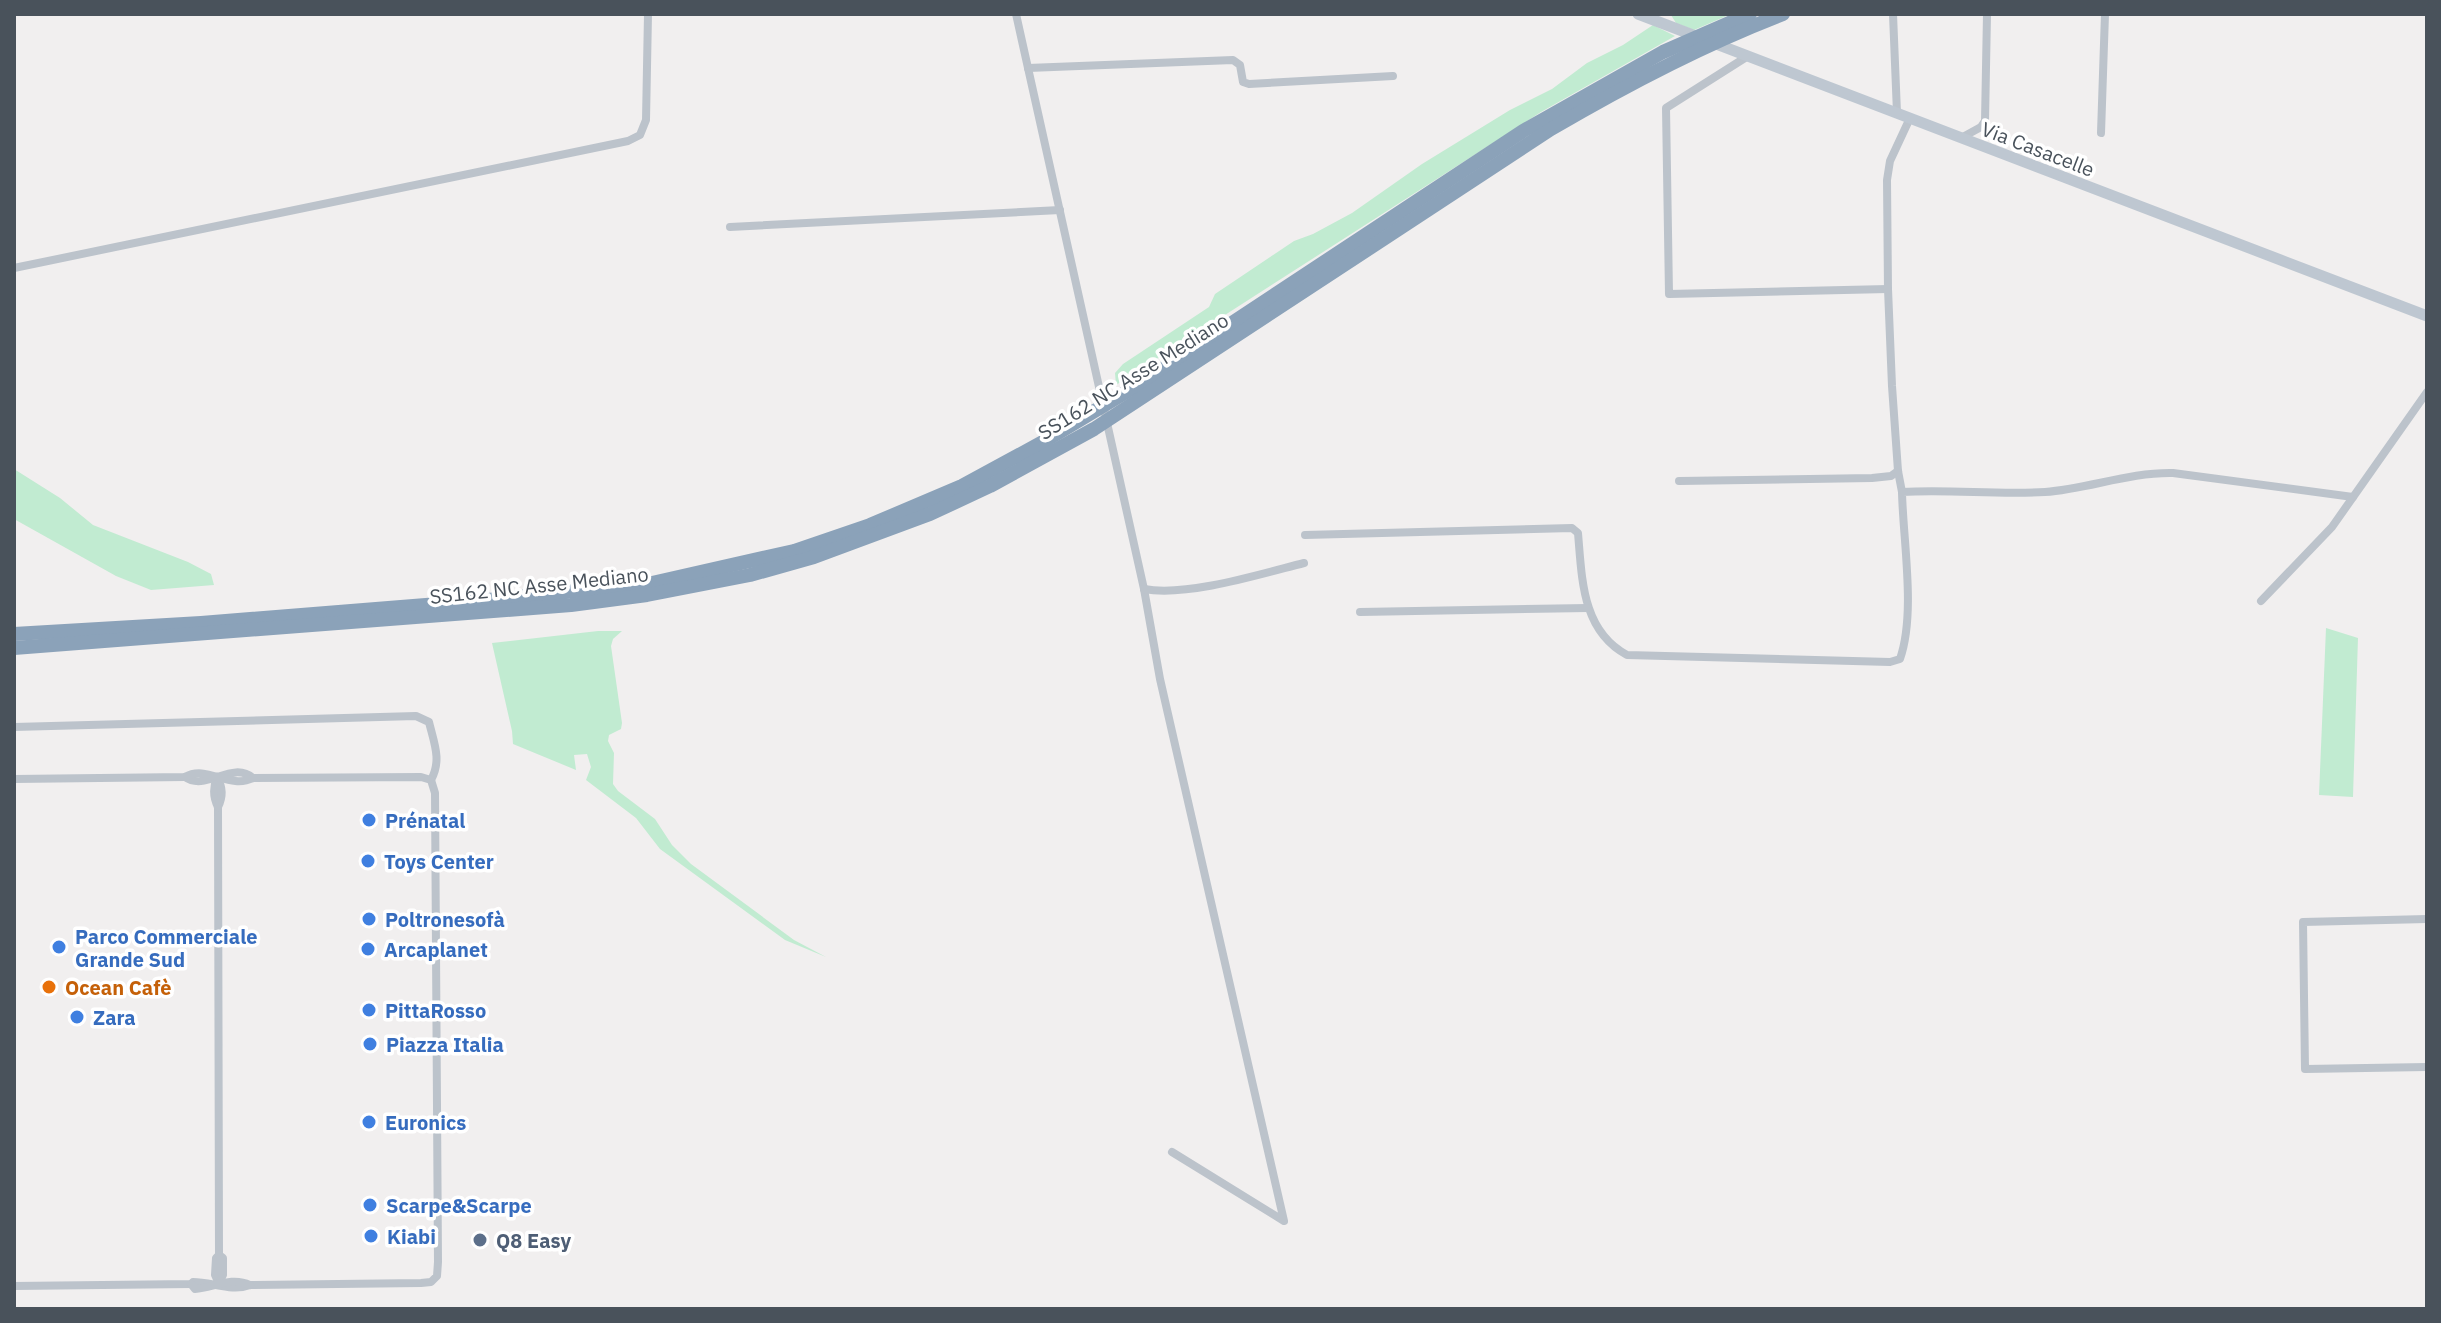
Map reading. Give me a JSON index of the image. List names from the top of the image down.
{
  "streets": {
    "highway": ["SS162 NC Asse Mediano"],
    "street": ["Via Casacelle"]
  },
  "places": [
    "Prénatal",
    "Toys Center",
    "Poltronesofà",
    "Parco Commerciale Grande Sud",
    "Arcaplanet",
    "Ocean Cafè",
    "PittaRosso",
    "Zara",
    "Piazza Italia",
    "Euronics",
    "Scarpe&Scarpe",
    "Kiabi",
    "Q8 Easy"
  ]
}
